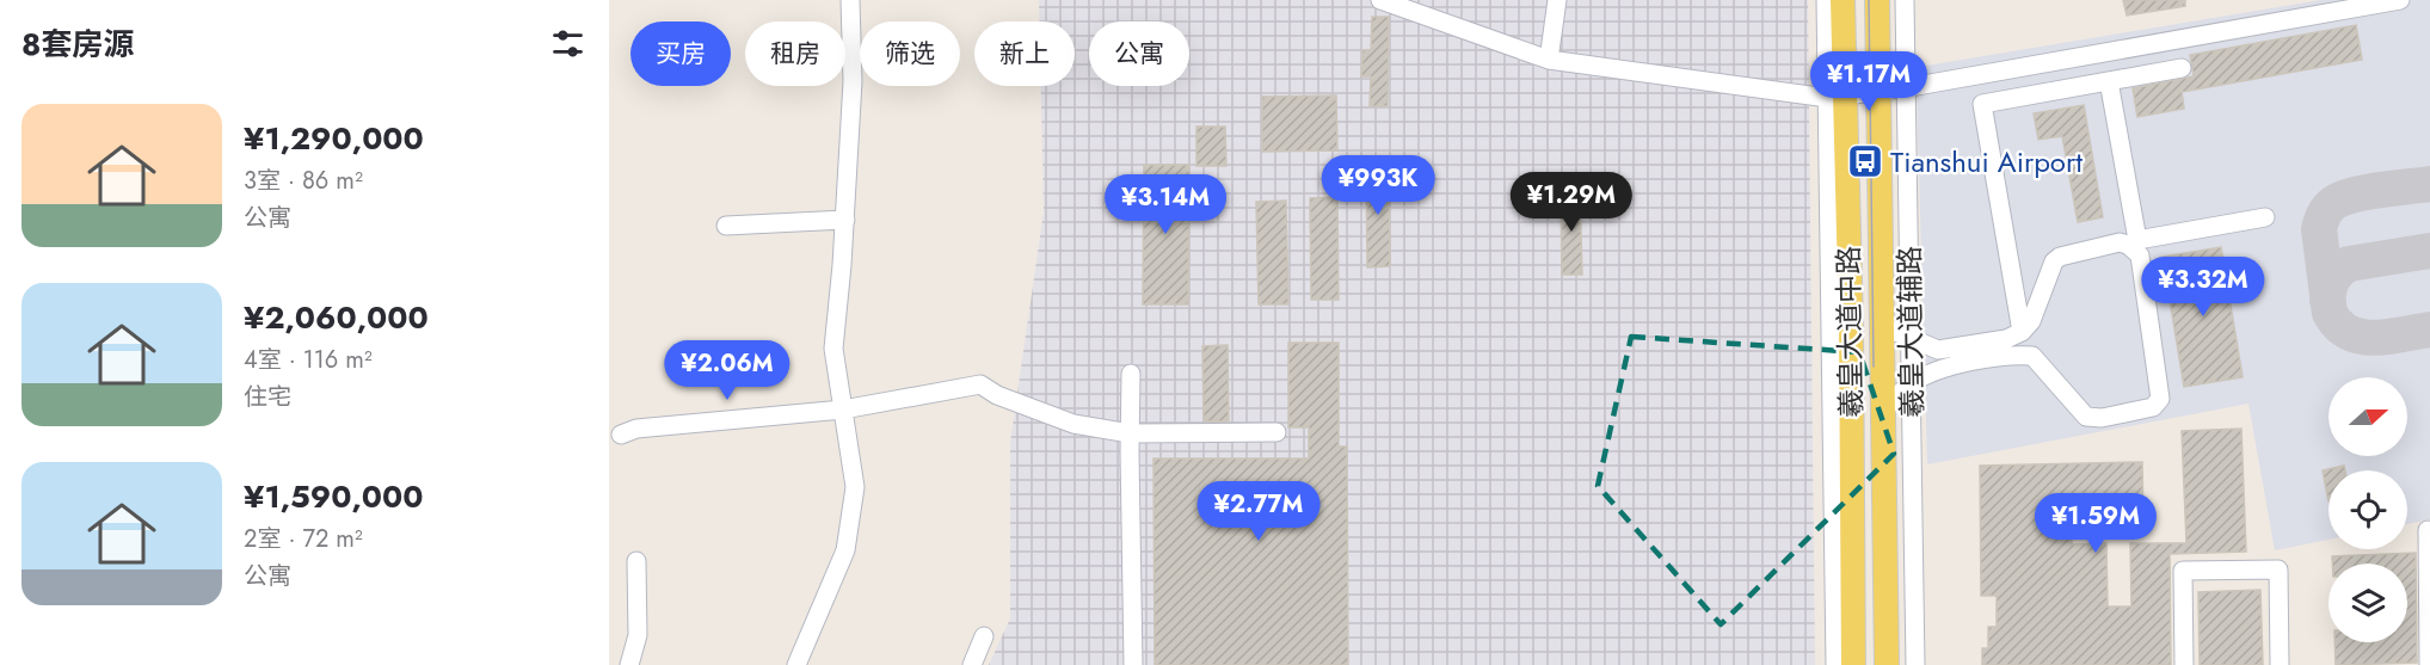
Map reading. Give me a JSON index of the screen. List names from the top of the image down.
{
  "streets": {
    "main road": ["羲皇大道中路"],
    "street": ["羲皇大道辅路"]
  },
  "places": {
    "bus stop": ["Tianshui Airport"]
  },
  "north": "right",
  "page": {
    "heading": "8套房源",
    "chip": [
      "买房",
      "租房",
      "筛选",
      "新上",
      "公寓"
    ],
    "price": [
      "¥1.17M",
      "¥993K",
      "¥1.29M",
      "¥3.14M",
      "¥3.32M",
      "¥2.06M",
      "¥2.77M",
      "¥1.59M"
    ],
    "list": [
      {
        "name": "¥1,290,000",
        "note": "3室 · 86 m² · 公寓"
      },
      {
        "name": "¥2,060,000",
        "note": "4室 · 116 m² · 住宅"
      },
      {
        "name": "¥1,590,000",
        "note": "2室 · 72 m² · 公寓"
      }
    ]
  }
}
